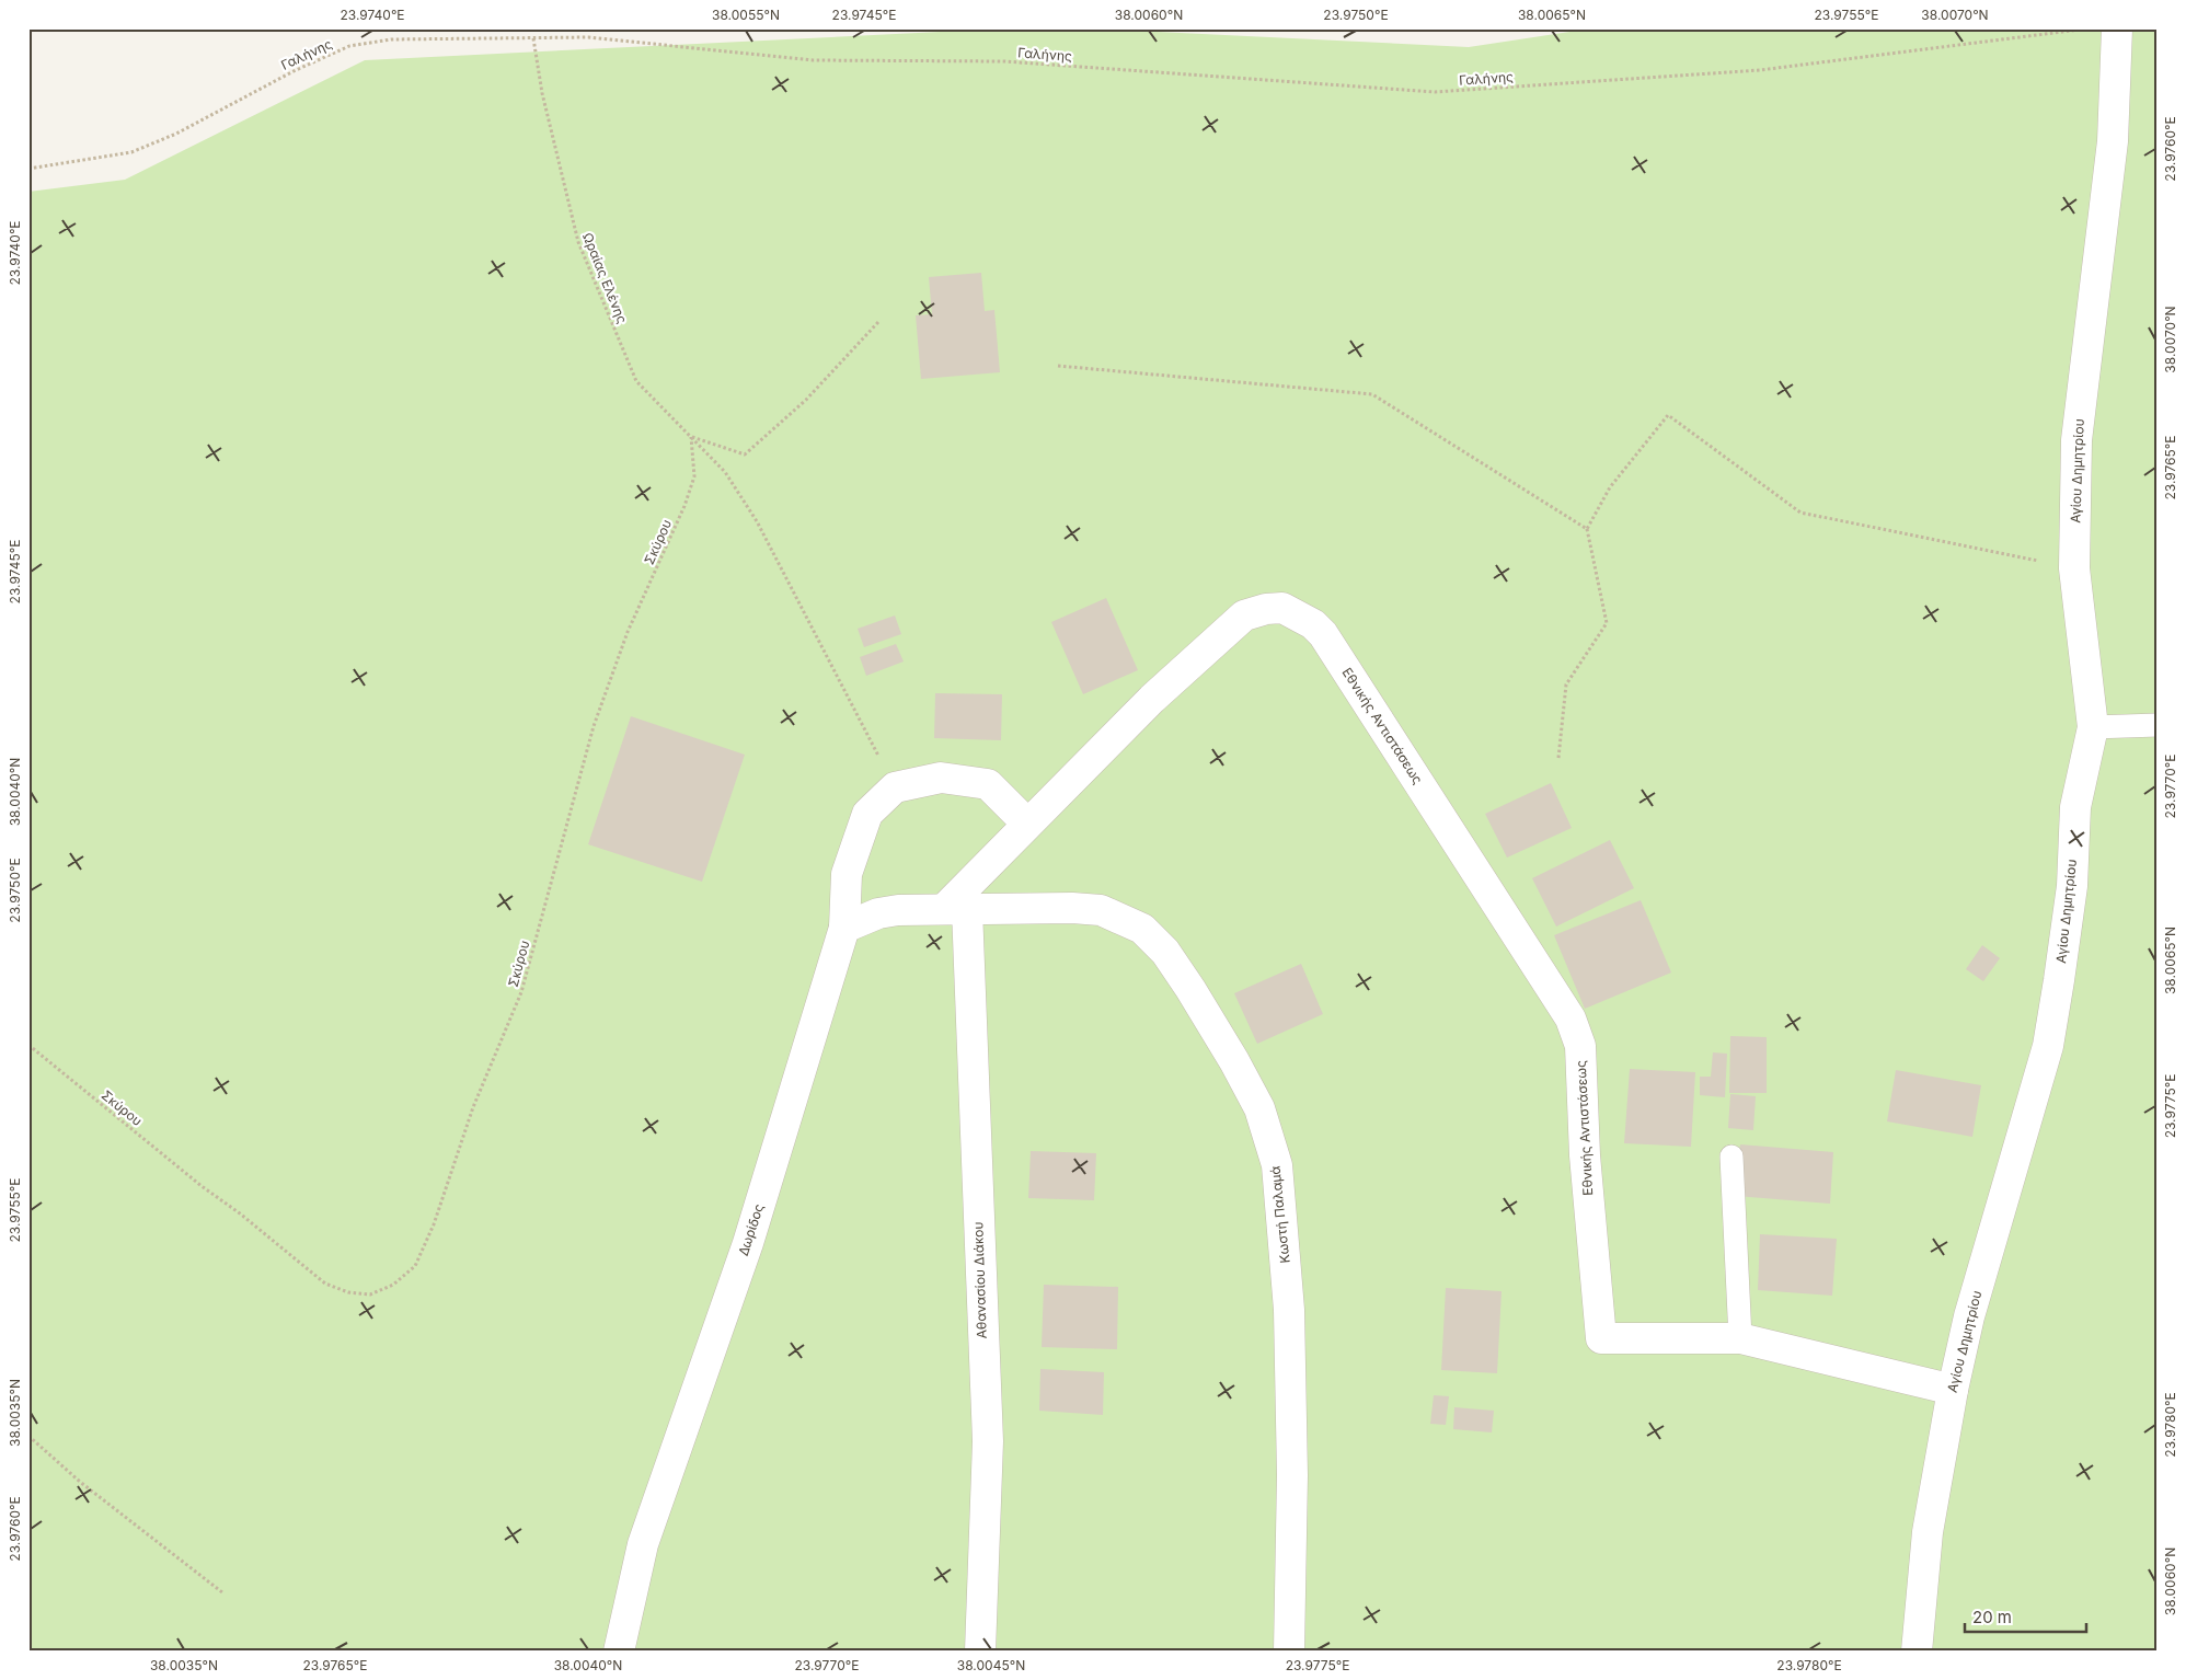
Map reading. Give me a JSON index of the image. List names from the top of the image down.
{
  "streets": {
    "street": [
      "Αγίου Δημητρίου",
      "Εθνικής Αντιστάσεως",
      "Κωστή Παλαμά",
      "Δωρίδος",
      "Αθανασίου Διάκου"
    ],
    "path": ["Γαλήνης", "Ωραίας Ελένης", "Σκύρου"]
  },
  "crossings": [
    ["Γαλήνης", "Ωραίας Ελένης"],
    ["Ωραίας Ελένης", "Σκύρου"],
    ["Ωραίας Ελένης", "Δωρίδος"],
    ["Αγίου Δημητρίου", "Εθνικής Αντιστάσεως"],
    ["Κωστή Παλαμά", "Αθανασίου Διάκου"]
  ],
  "scale_bar": "20 m",
  "coordinates": [
    "23.9740°E",
    "38.0055°N",
    "23.9745°E",
    "38.0060°N",
    "23.9750°E",
    "38.0065°N",
    "23.9755°E",
    "38.0070°N",
    "23.9760°E",
    "23.9765°E",
    "23.9770°E",
    "38.0040°N",
    "23.9775°E",
    "38.0035°N",
    "23.9780°E",
    "38.0045°N"
  ]
}
